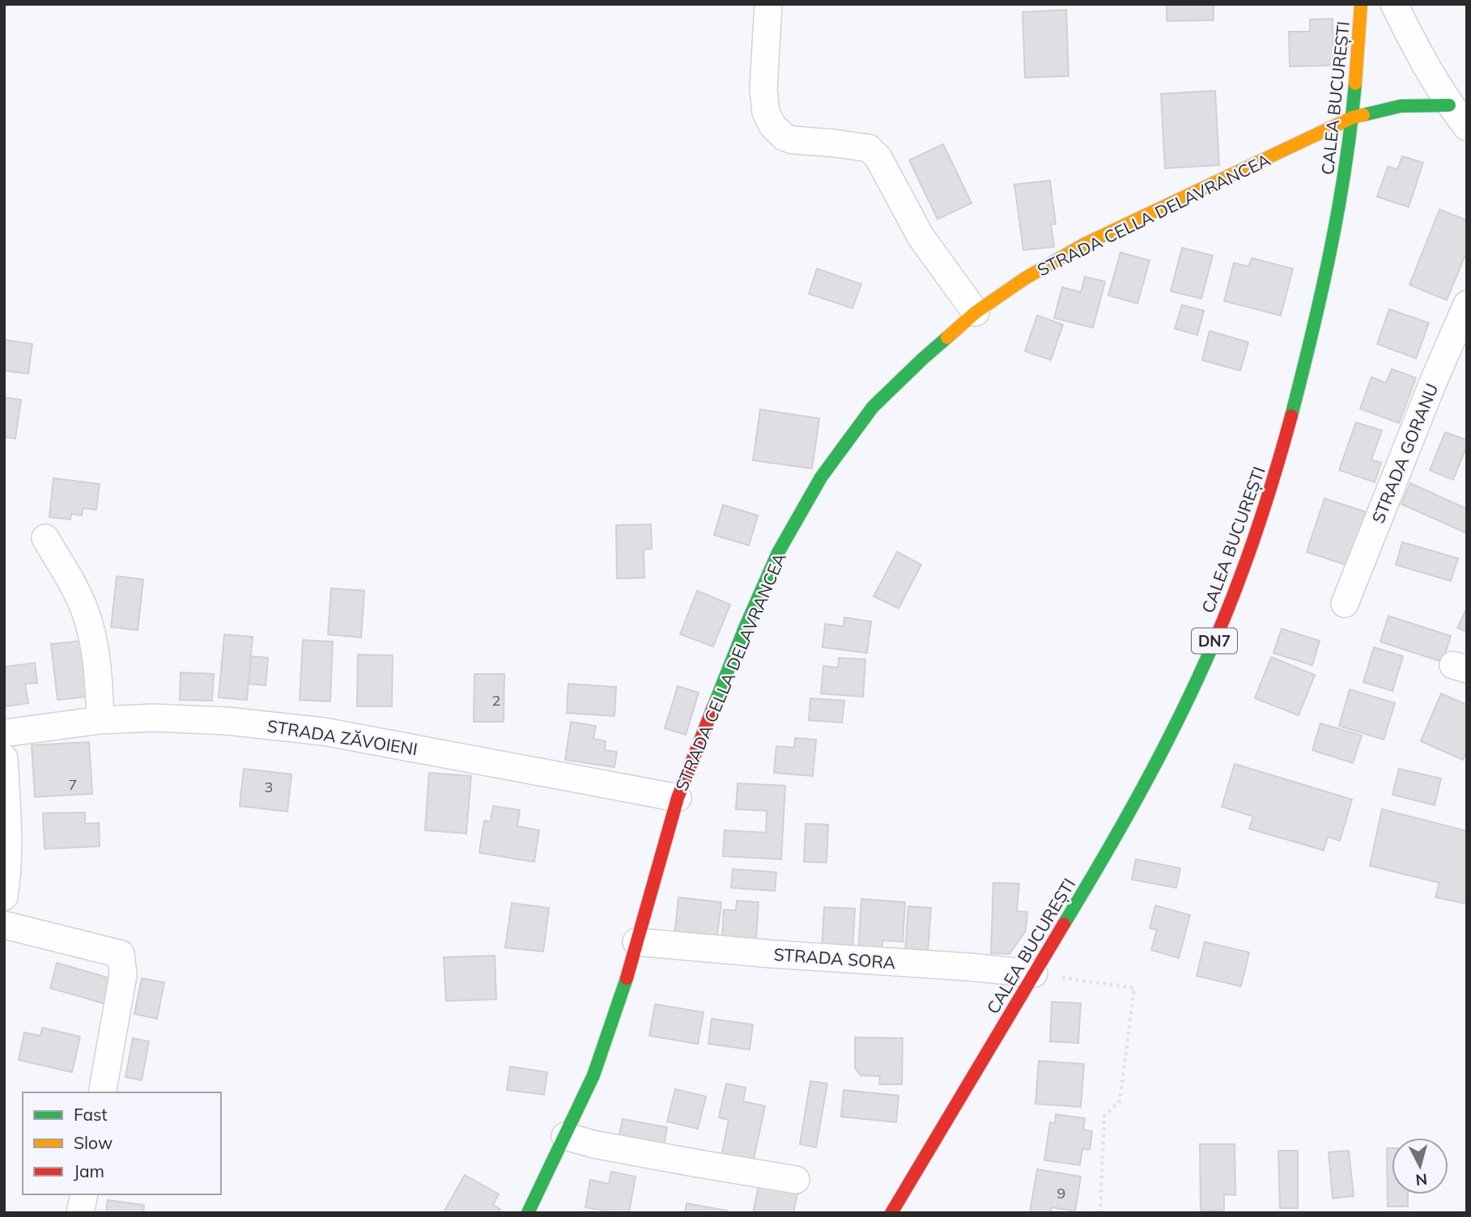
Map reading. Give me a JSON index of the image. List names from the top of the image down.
{
  "streets": {
    "main road": ["CALEA BUCUREȘTI", "STRADA CELLA DELAVRANCEA", "DN7"],
    "street": ["STRADA GORANU", "STRADA ZĂVOIENI", "STRADA SORA"]
  },
  "crossings": [
    ["CALEA BUCUREȘTI", "STRADA CELLA DELAVRANCEA"],
    ["CALEA BUCUREȘTI", "STRADA SORA"],
    ["STRADA CELLA DELAVRANCEA", "STRADA ZĂVOIENI"],
    ["STRADA CELLA DELAVRANCEA", "STRADA SORA"]
  ],
  "house_numbers": [
    "2",
    "7",
    "3",
    "9"
  ],
  "legend": ["Fast", "Slow", "Jam"],
  "north": "bottom"
}
